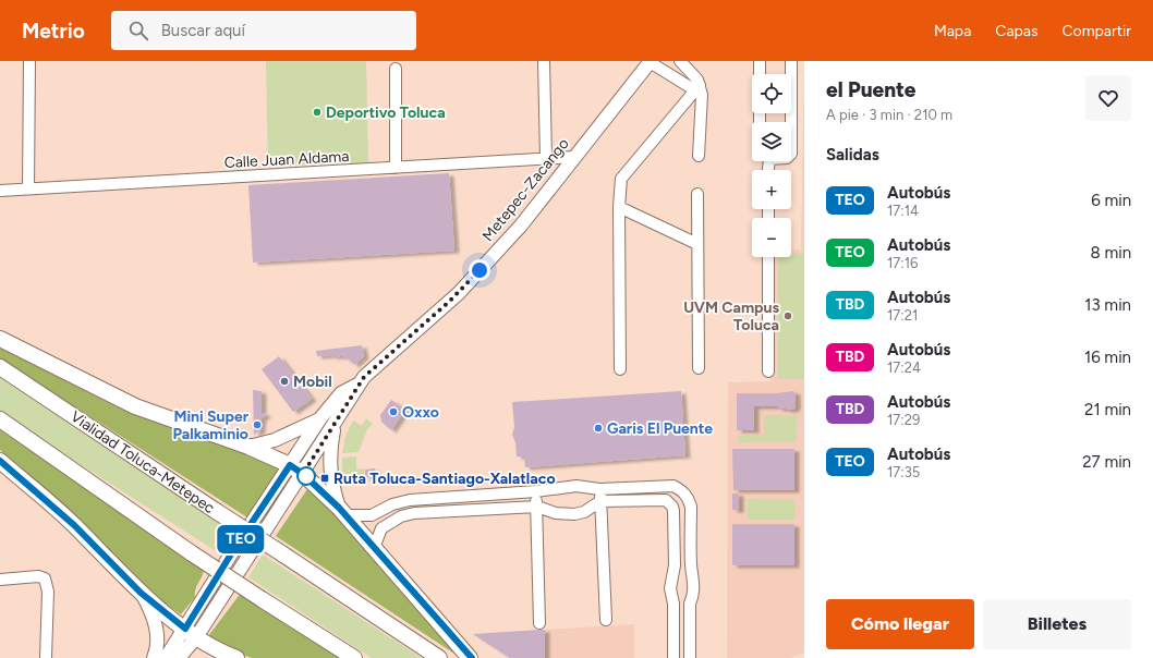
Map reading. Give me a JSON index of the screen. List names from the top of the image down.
{
  "streets": {
    "highway": ["Vialidad Toluca-Metepec"],
    "main road": ["Metepec-Zacango"],
    "street": ["Calle Juan Aldama"]
  },
  "crossings": [
    ["Calle Juan Aldama", "Metepec-Zacango"]
  ],
  "places": {
    "other": [
      "Deportivo Toluca",
      "UVM Campus Toluca",
      "Mobil",
      "Oxxo",
      "Mini Super Palkaminio",
      "Garis El Puente"
    ],
    "transit": ["Ruta Toluca-Santiago-Xalatlaco"]
  },
  "lines": ["bus line TEO"],
  "page": {
    "header": "Metrio",
    "search": "Buscar aquí",
    "nav": ["Mapa", "Capas", "Compartir"],
    "on_map": "TEO",
    "heading": [
      ["el Puente", "A pie · 3 min · 210 m"],
      "Salidas"
    ],
    "map_buttons": ["+", "−"],
    "list": [
      {
        "mark": "TEO",
        "name": "Autobús",
        "note": "17:14",
        "value": "6 min"
      },
      {
        "mark": "TEO",
        "name": "Autobús",
        "note": "17:16",
        "value": "8 min"
      },
      {
        "mark": "TBD",
        "name": "Autobús",
        "note": "17:21",
        "value": "13 min"
      },
      {
        "mark": "TBD",
        "name": "Autobús",
        "note": "17:24",
        "value": "16 min"
      },
      {
        "mark": "TBD",
        "name": "Autobús",
        "note": "17:29",
        "value": "21 min"
      },
      {
        "mark": "TEO",
        "name": "Autobús",
        "note": "17:35",
        "value": "27 min"
      }
    ],
    "buttons": ["Cómo llegar", "Billetes"]
  }
}
